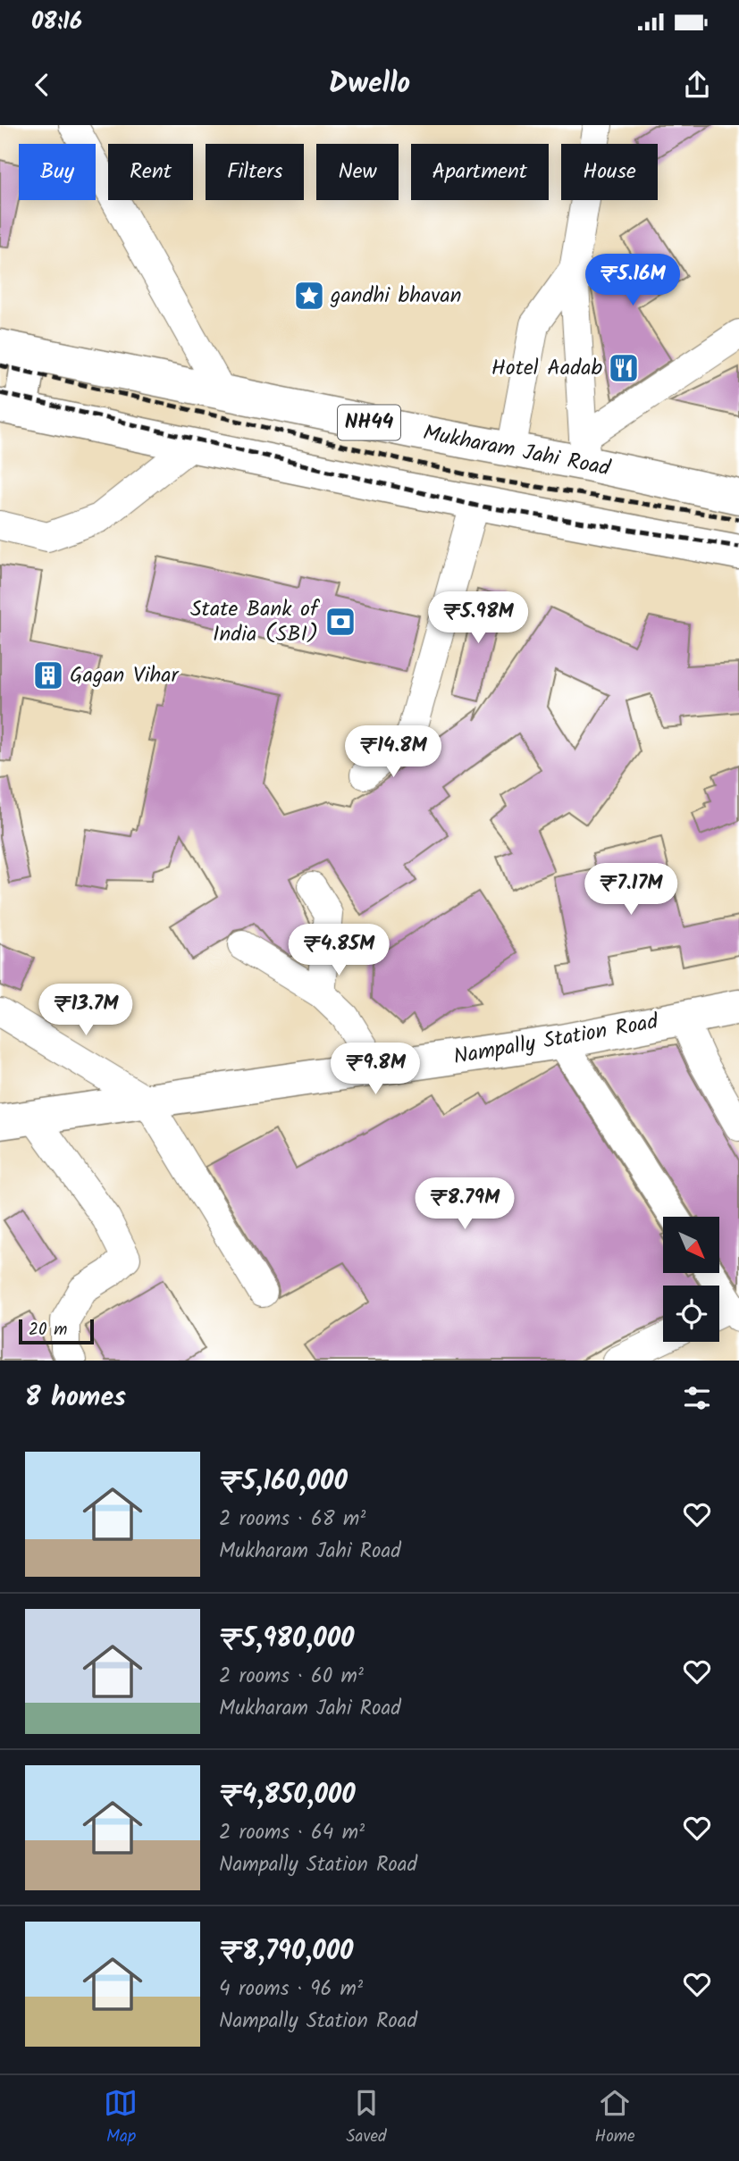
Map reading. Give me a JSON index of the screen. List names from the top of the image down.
{
  "streets": {
    "main road": ["NH44", "Mukharam Jahi Road", "Nampally Station Road"]
  },
  "places": {
    "place": ["gandhi bhavan"],
    "restaurant": ["Hotel Aadab"],
    "bank": ["State Bank of India (SBI)"],
    "building": ["Gagan Vihar"]
  },
  "scale_bar": "20 m",
  "north": "bottom right",
  "page": {
    "status": "08:16",
    "header": "Dwello",
    "chip": [
      "Buy",
      "Rent",
      "Filters",
      "New",
      "Apartment",
      "House"
    ],
    "price": [
      "₹5.16M",
      "₹5.98M",
      "₹14.8M",
      "₹7.17M",
      "₹4.85M",
      "₹13.7M",
      "₹9.8M",
      "₹8.79M"
    ],
    "scale": "20 m",
    "heading": "8 homes",
    "list": [
      {
        "name": "₹5,160,000",
        "note": "2 rooms · 68 m² · Mukharam Jahi Road"
      },
      {
        "name": "₹5,980,000",
        "note": "2 rooms · 60 m² · Mukharam Jahi Road"
      },
      {
        "name": "₹4,850,000",
        "note": "2 rooms · 64 m² · Nampally Station Road"
      },
      {
        "name": "₹8,790,000",
        "note": "4 rooms · 96 m² · Nampally Station Road"
      }
    ],
    "tabs": ["Map", "Saved", "Home"]
  }
}
